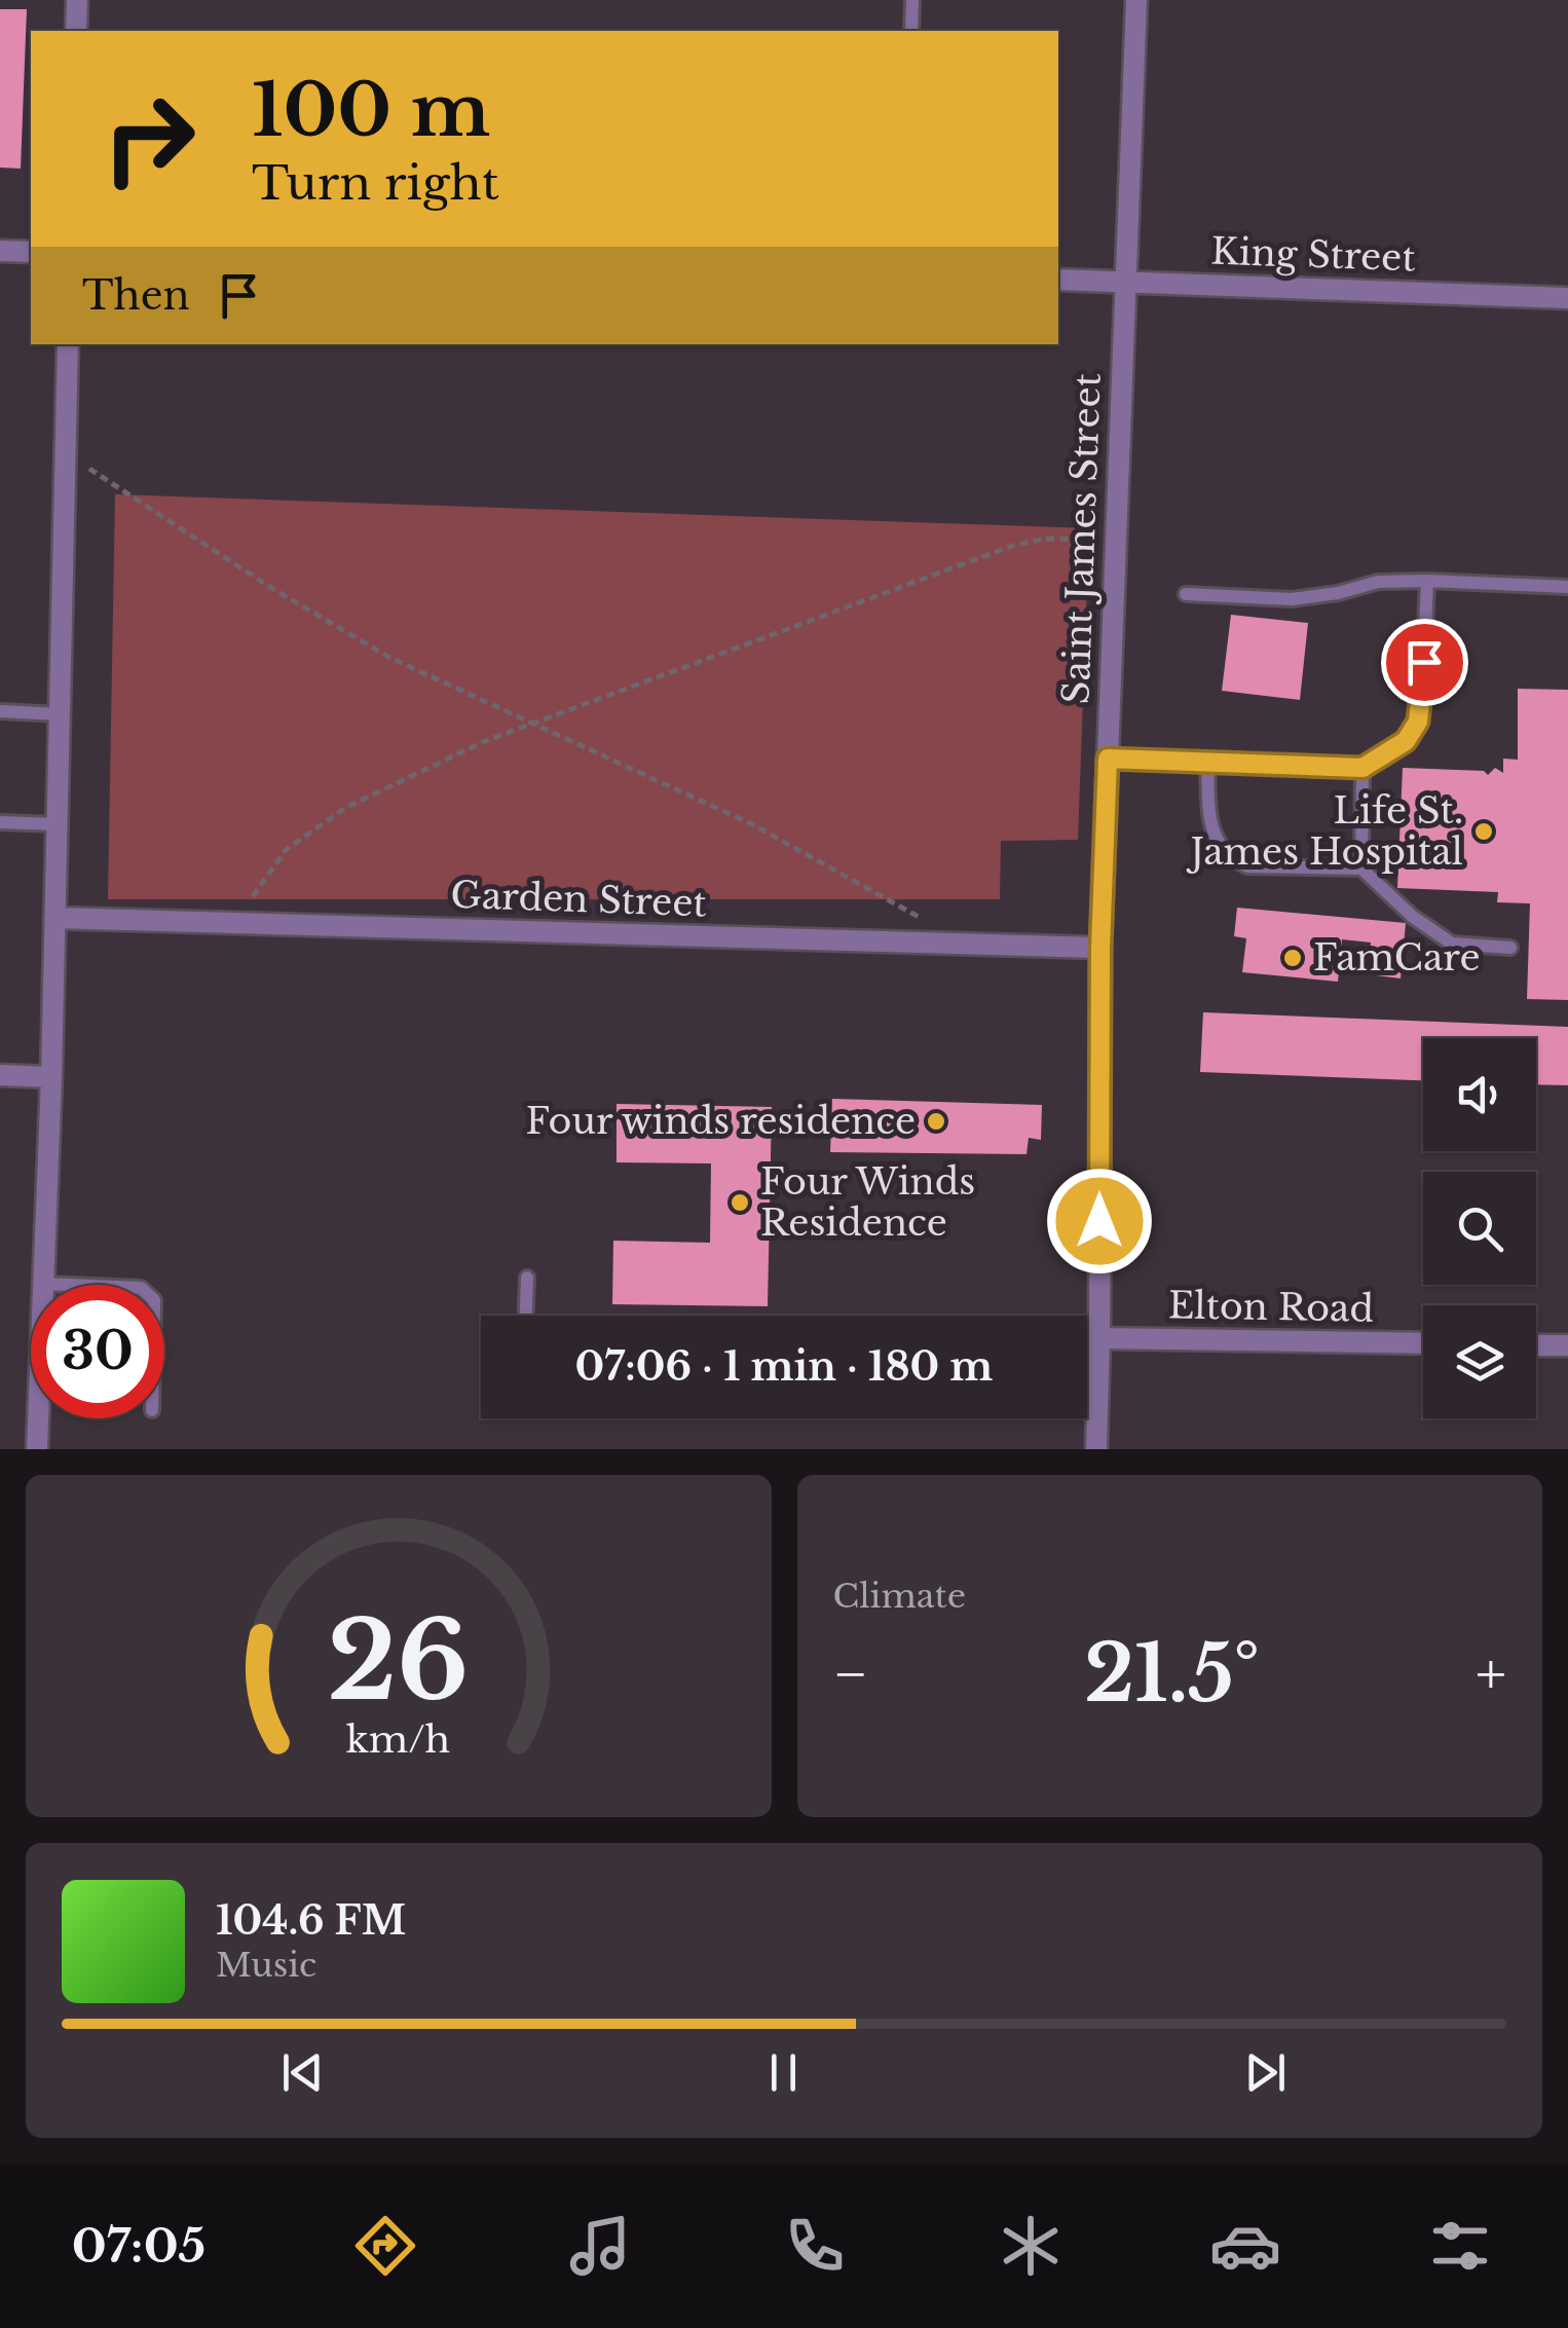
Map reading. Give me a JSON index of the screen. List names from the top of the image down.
{
  "streets": {
    "street": [
      "King Street",
      "Saint James Street",
      "Garden Street",
      "Elton Road"
    ]
  },
  "crossings": [
    ["King Street", "Saint James Street"],
    ["Saint James Street", "Garden Street"],
    ["Saint James Street", "Elton Road"]
  ],
  "places": [
    "Life St. James Hospital",
    "FamCare",
    "Four winds residence",
    "Four Winds Residence"
  ],
  "page": {
    "turn": ["100 m", "Turn right"],
    "then": "Then",
    "limit": "30",
    "trip": "07:06 · 1 min · 180 m",
    "tile": "Climate",
    "heat": ["−", "21.5°", "+"],
    "song": ["104.6 FM", "Music"],
    "tabs": "07:05",
    "gauge": ["26", "km/h"]
  }
}
